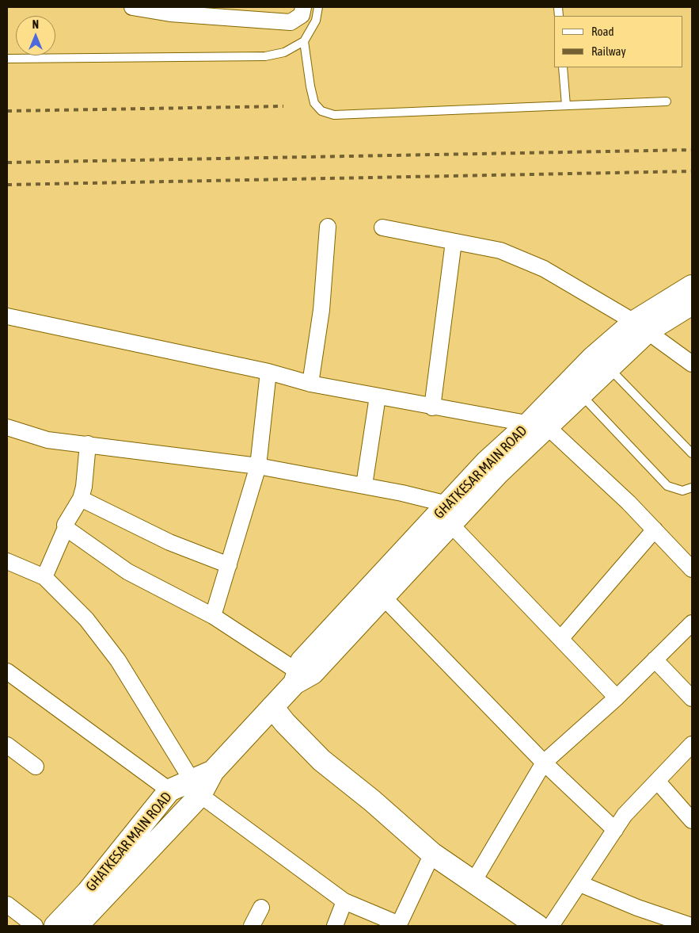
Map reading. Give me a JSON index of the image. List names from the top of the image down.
{
  "streets": {
    "main road": ["GHATKESAR MAIN ROAD"]
  },
  "legend": ["Road", "Railway"],
  "north": "top"
}
